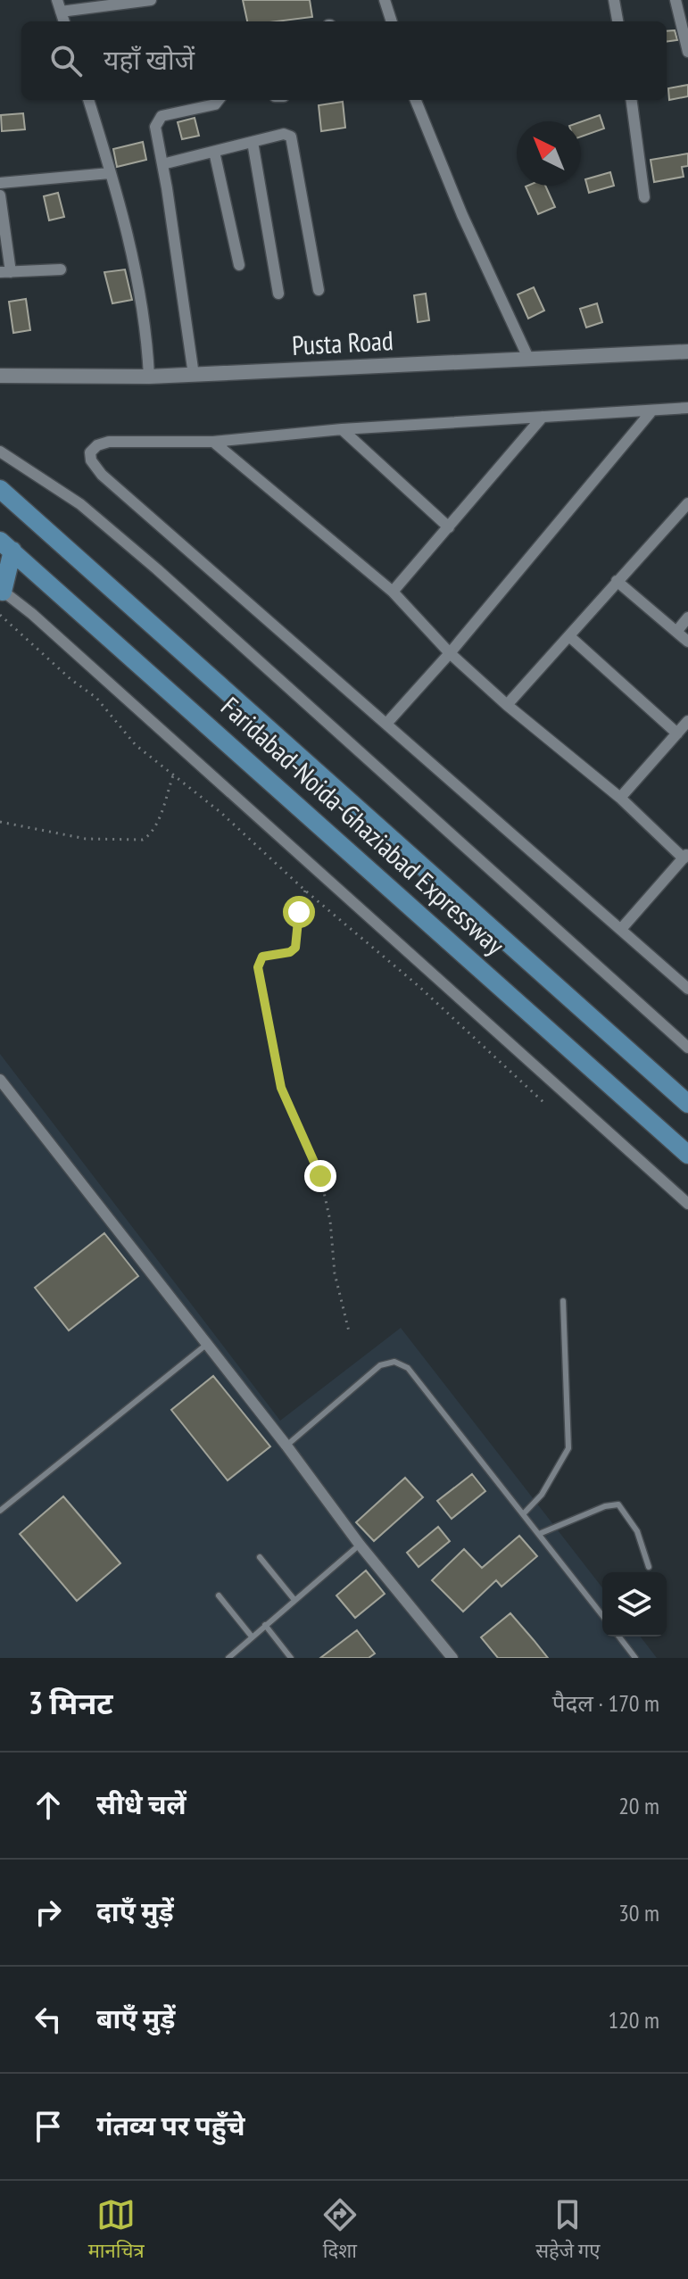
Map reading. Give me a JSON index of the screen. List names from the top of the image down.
{
  "streets": {
    "main road": ["Faridabad-Noida-Ghaziabad Expressway"],
    "street": ["Pusta Road"]
  },
  "north": "top left",
  "page": {
    "search": "यहाँ खोजें",
    "heading": ["3 मिनट", "पैदल · 170 m"],
    "list": [
      ["सीधे चलें", "20 m"],
      ["दाएँ मुड़ें", "30 m"],
      ["बाएँ मुड़ें", "120 m"],
      "गंतव्य पर पहुँचे"
    ],
    "nav": ["मानचित्र", "दिशा", "सहेजे गए"]
  }
}
